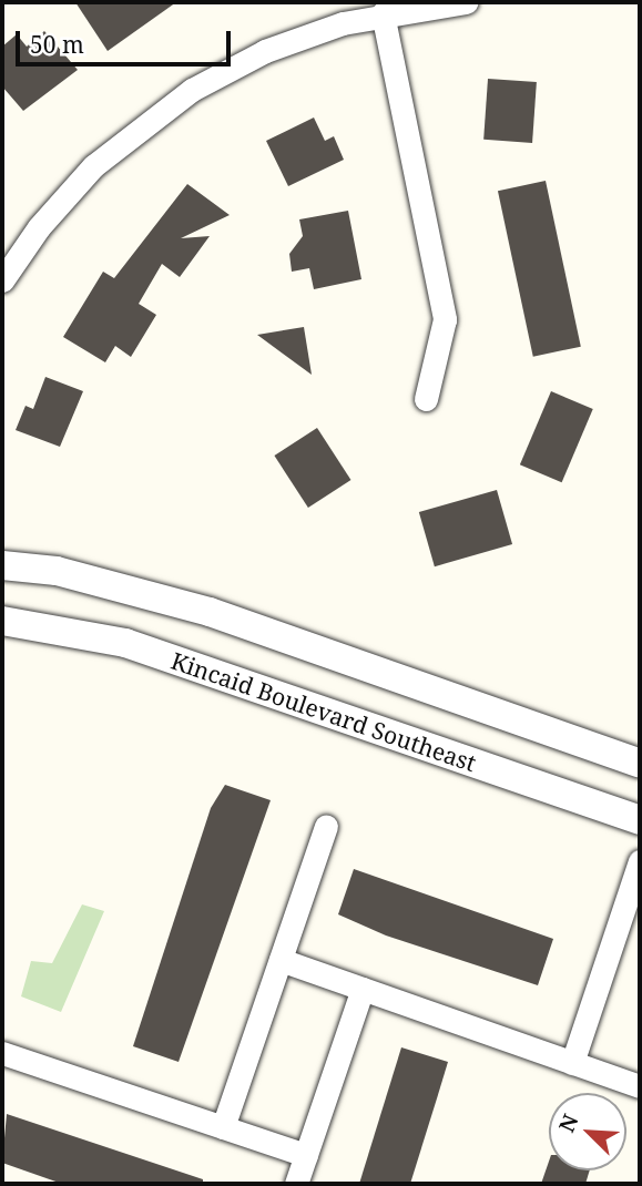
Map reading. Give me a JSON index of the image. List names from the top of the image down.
{
  "streets": {
    "street": ["Kincaid Boulevard Southeast"]
  },
  "scale_bar": "50 m",
  "north": "top left"
}
